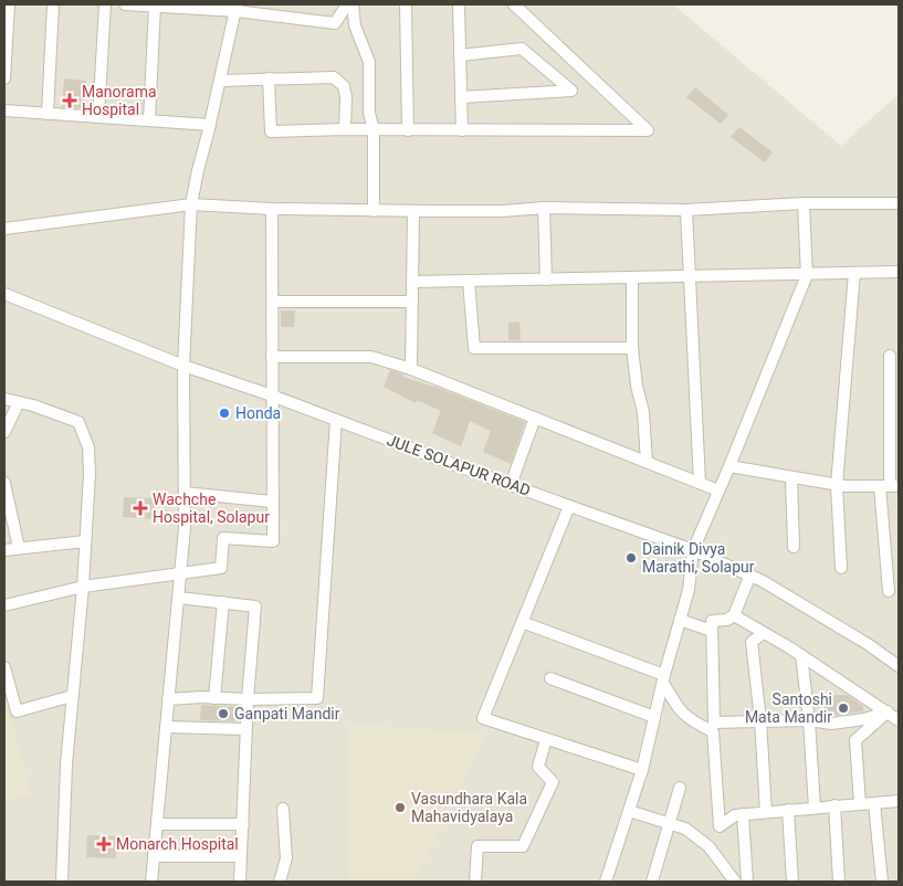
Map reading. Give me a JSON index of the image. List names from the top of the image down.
{
  "streets": {
    "street": ["JULE SOLAPUR ROAD"]
  },
  "places": {
    "health": ["Manorama Hospital", "Wachche Hospital, Solapur", "Monarch Hospital"],
    "other": [
      "Honda",
      "Dainik Divya Marathi, Solapur",
      "Santoshi Mata Mandir",
      "Ganpati Mandir",
      "Vasundhara Kala Mahavidyalaya"
    ]
  }
}
